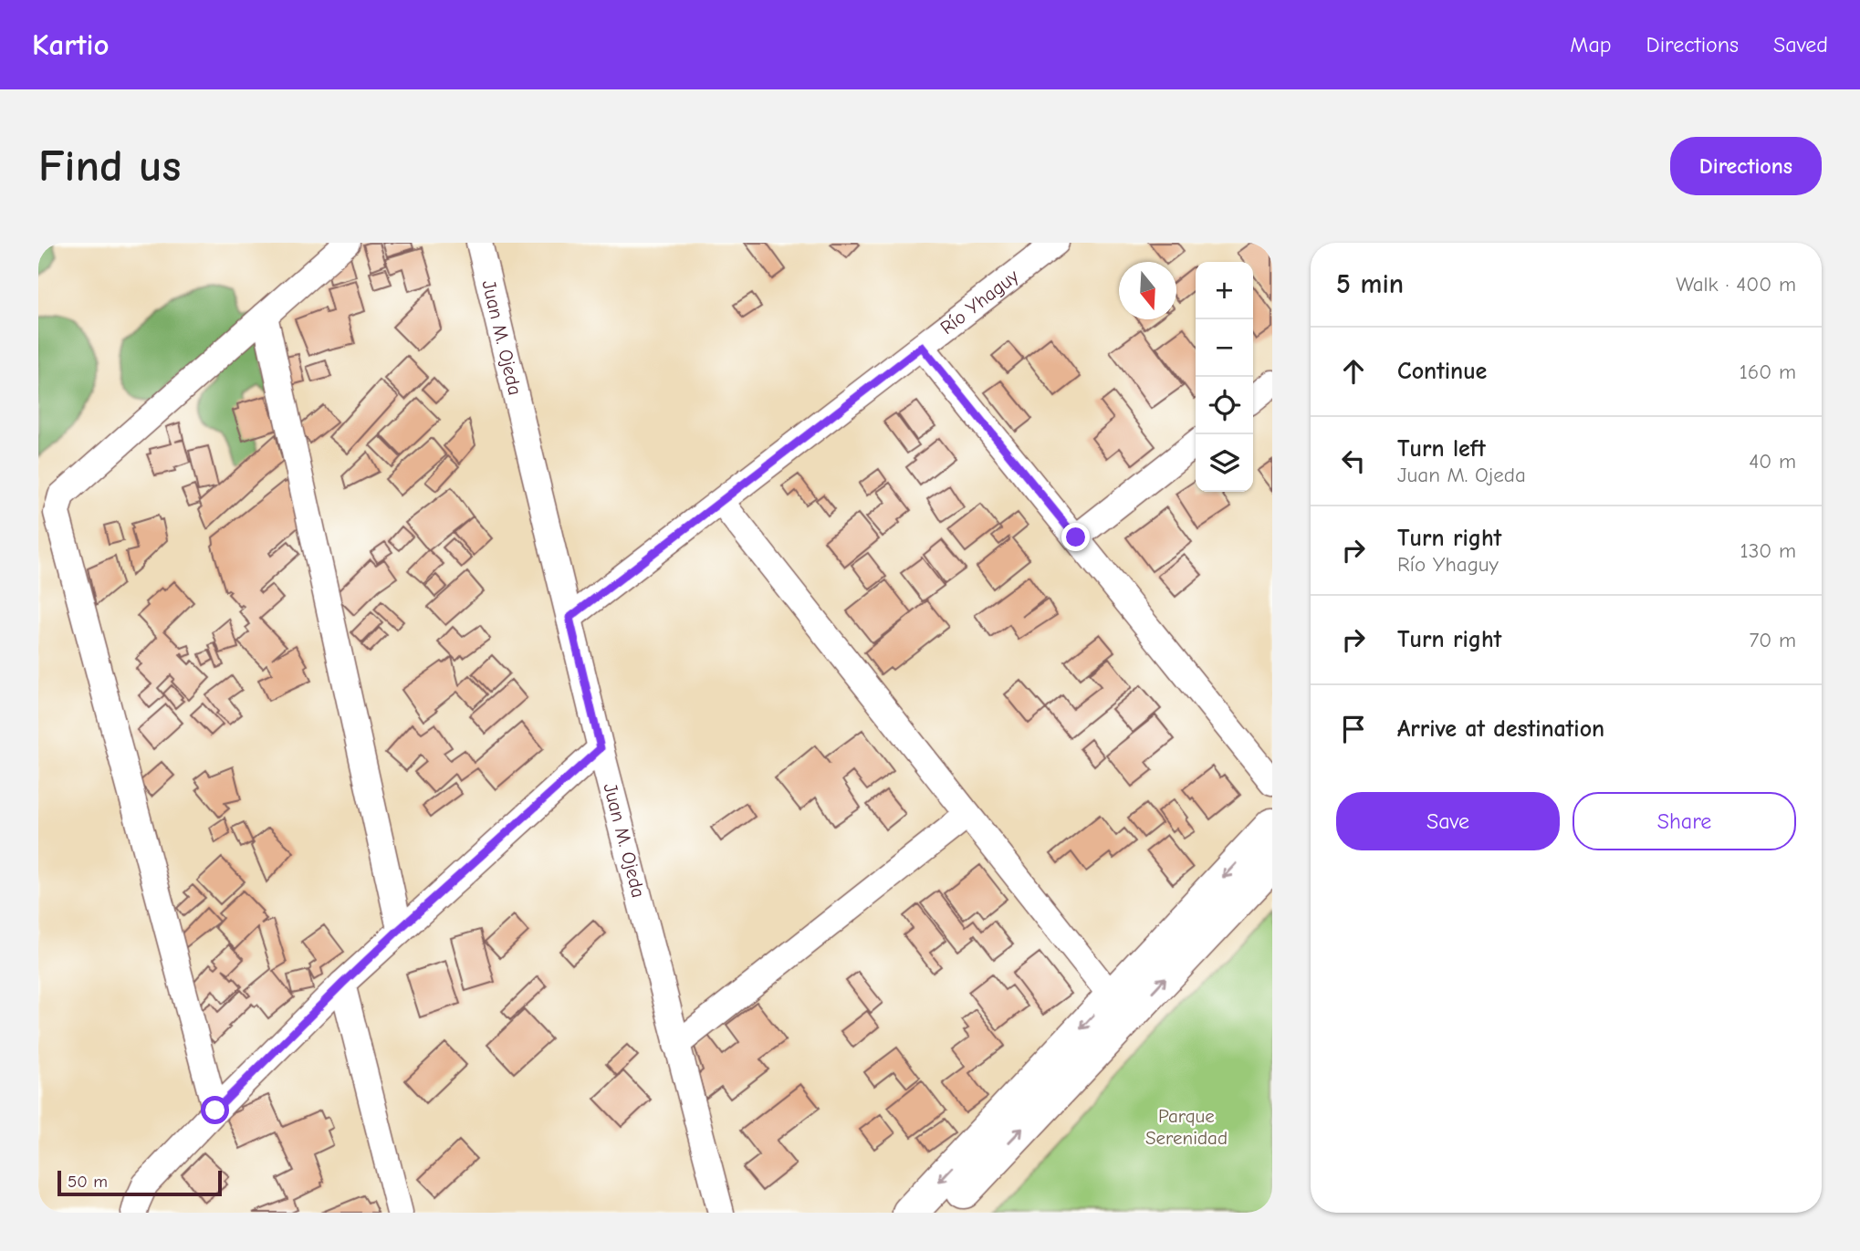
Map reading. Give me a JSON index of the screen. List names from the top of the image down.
{
  "streets": {
    "street": ["Río Yhaguy", "Juan M. Ojeda"]
  },
  "crossings": [
    ["Río Yhaguy", "Juan M. Ojeda"]
  ],
  "parks": ["Parque Serenidad"],
  "scale_bar": "50 m",
  "north": "bottom",
  "page": {
    "header": "Kartio",
    "nav": ["Map", "Directions", "Saved"],
    "buttons": [
      "Directions",
      ["Save", "Share"]
    ],
    "title": "Find us",
    "heading": ["5 min", "Walk · 400 m"],
    "map_buttons": ["+", "−"],
    "list": [
      ["Continue", "160 m"],
      ["Turn left", "Juan M. Ojeda", "40 m"],
      ["Turn right", "Río Yhaguy", "130 m"],
      ["Turn right", "70 m"],
      "Arrive at destination"
    ],
    "scale": "50 m"
  }
}
